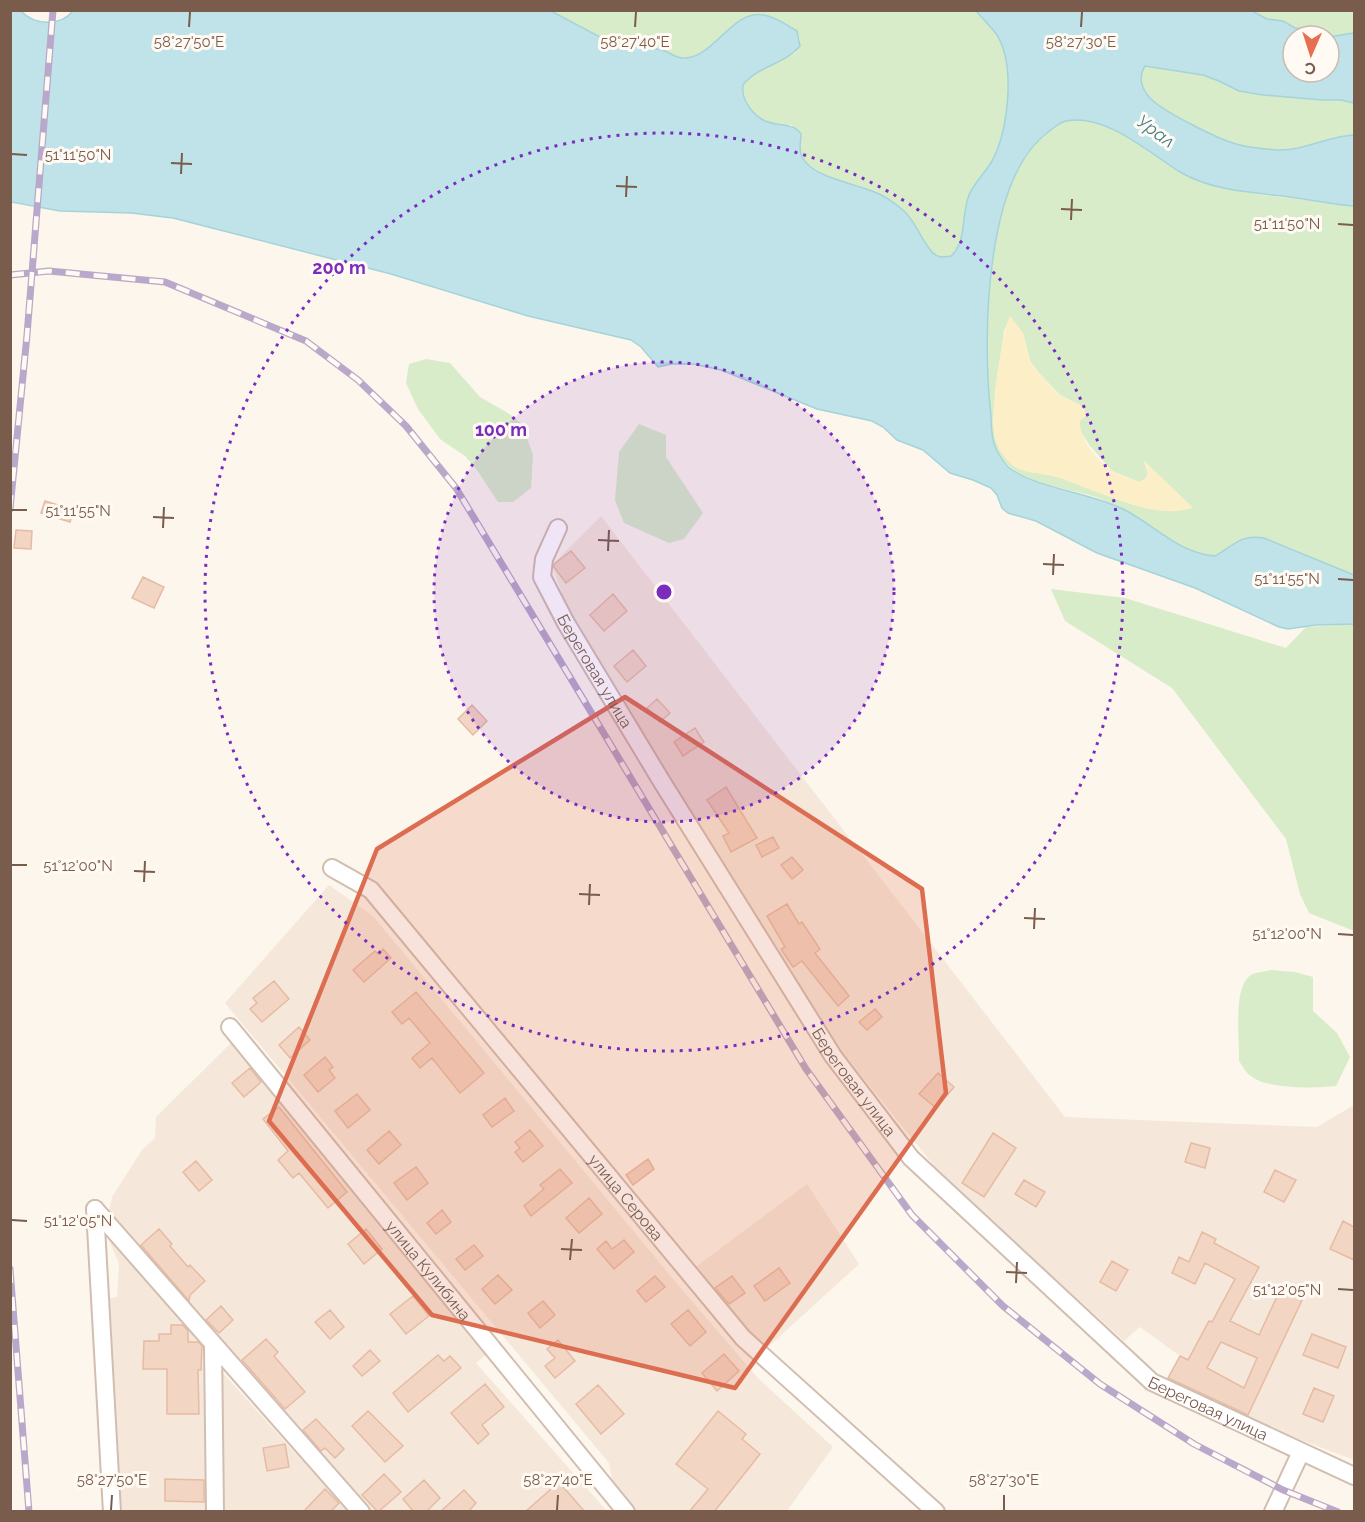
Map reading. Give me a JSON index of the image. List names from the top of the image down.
{
  "streets": {
    "street": ["Береговая улица", "улица Серова", "улица Кулибина"]
  },
  "water": ["Урал"],
  "north": "bottom",
  "coordinates": [
    "58°27'50\"E",
    "58°27'40\"E",
    "58°27'30\"E",
    "51°11'50\"N",
    "51°11'55\"N",
    "51°12'00\"N",
    "51°12'05\"N"
  ],
  "rings": ["200 m", "100 m"]
}
